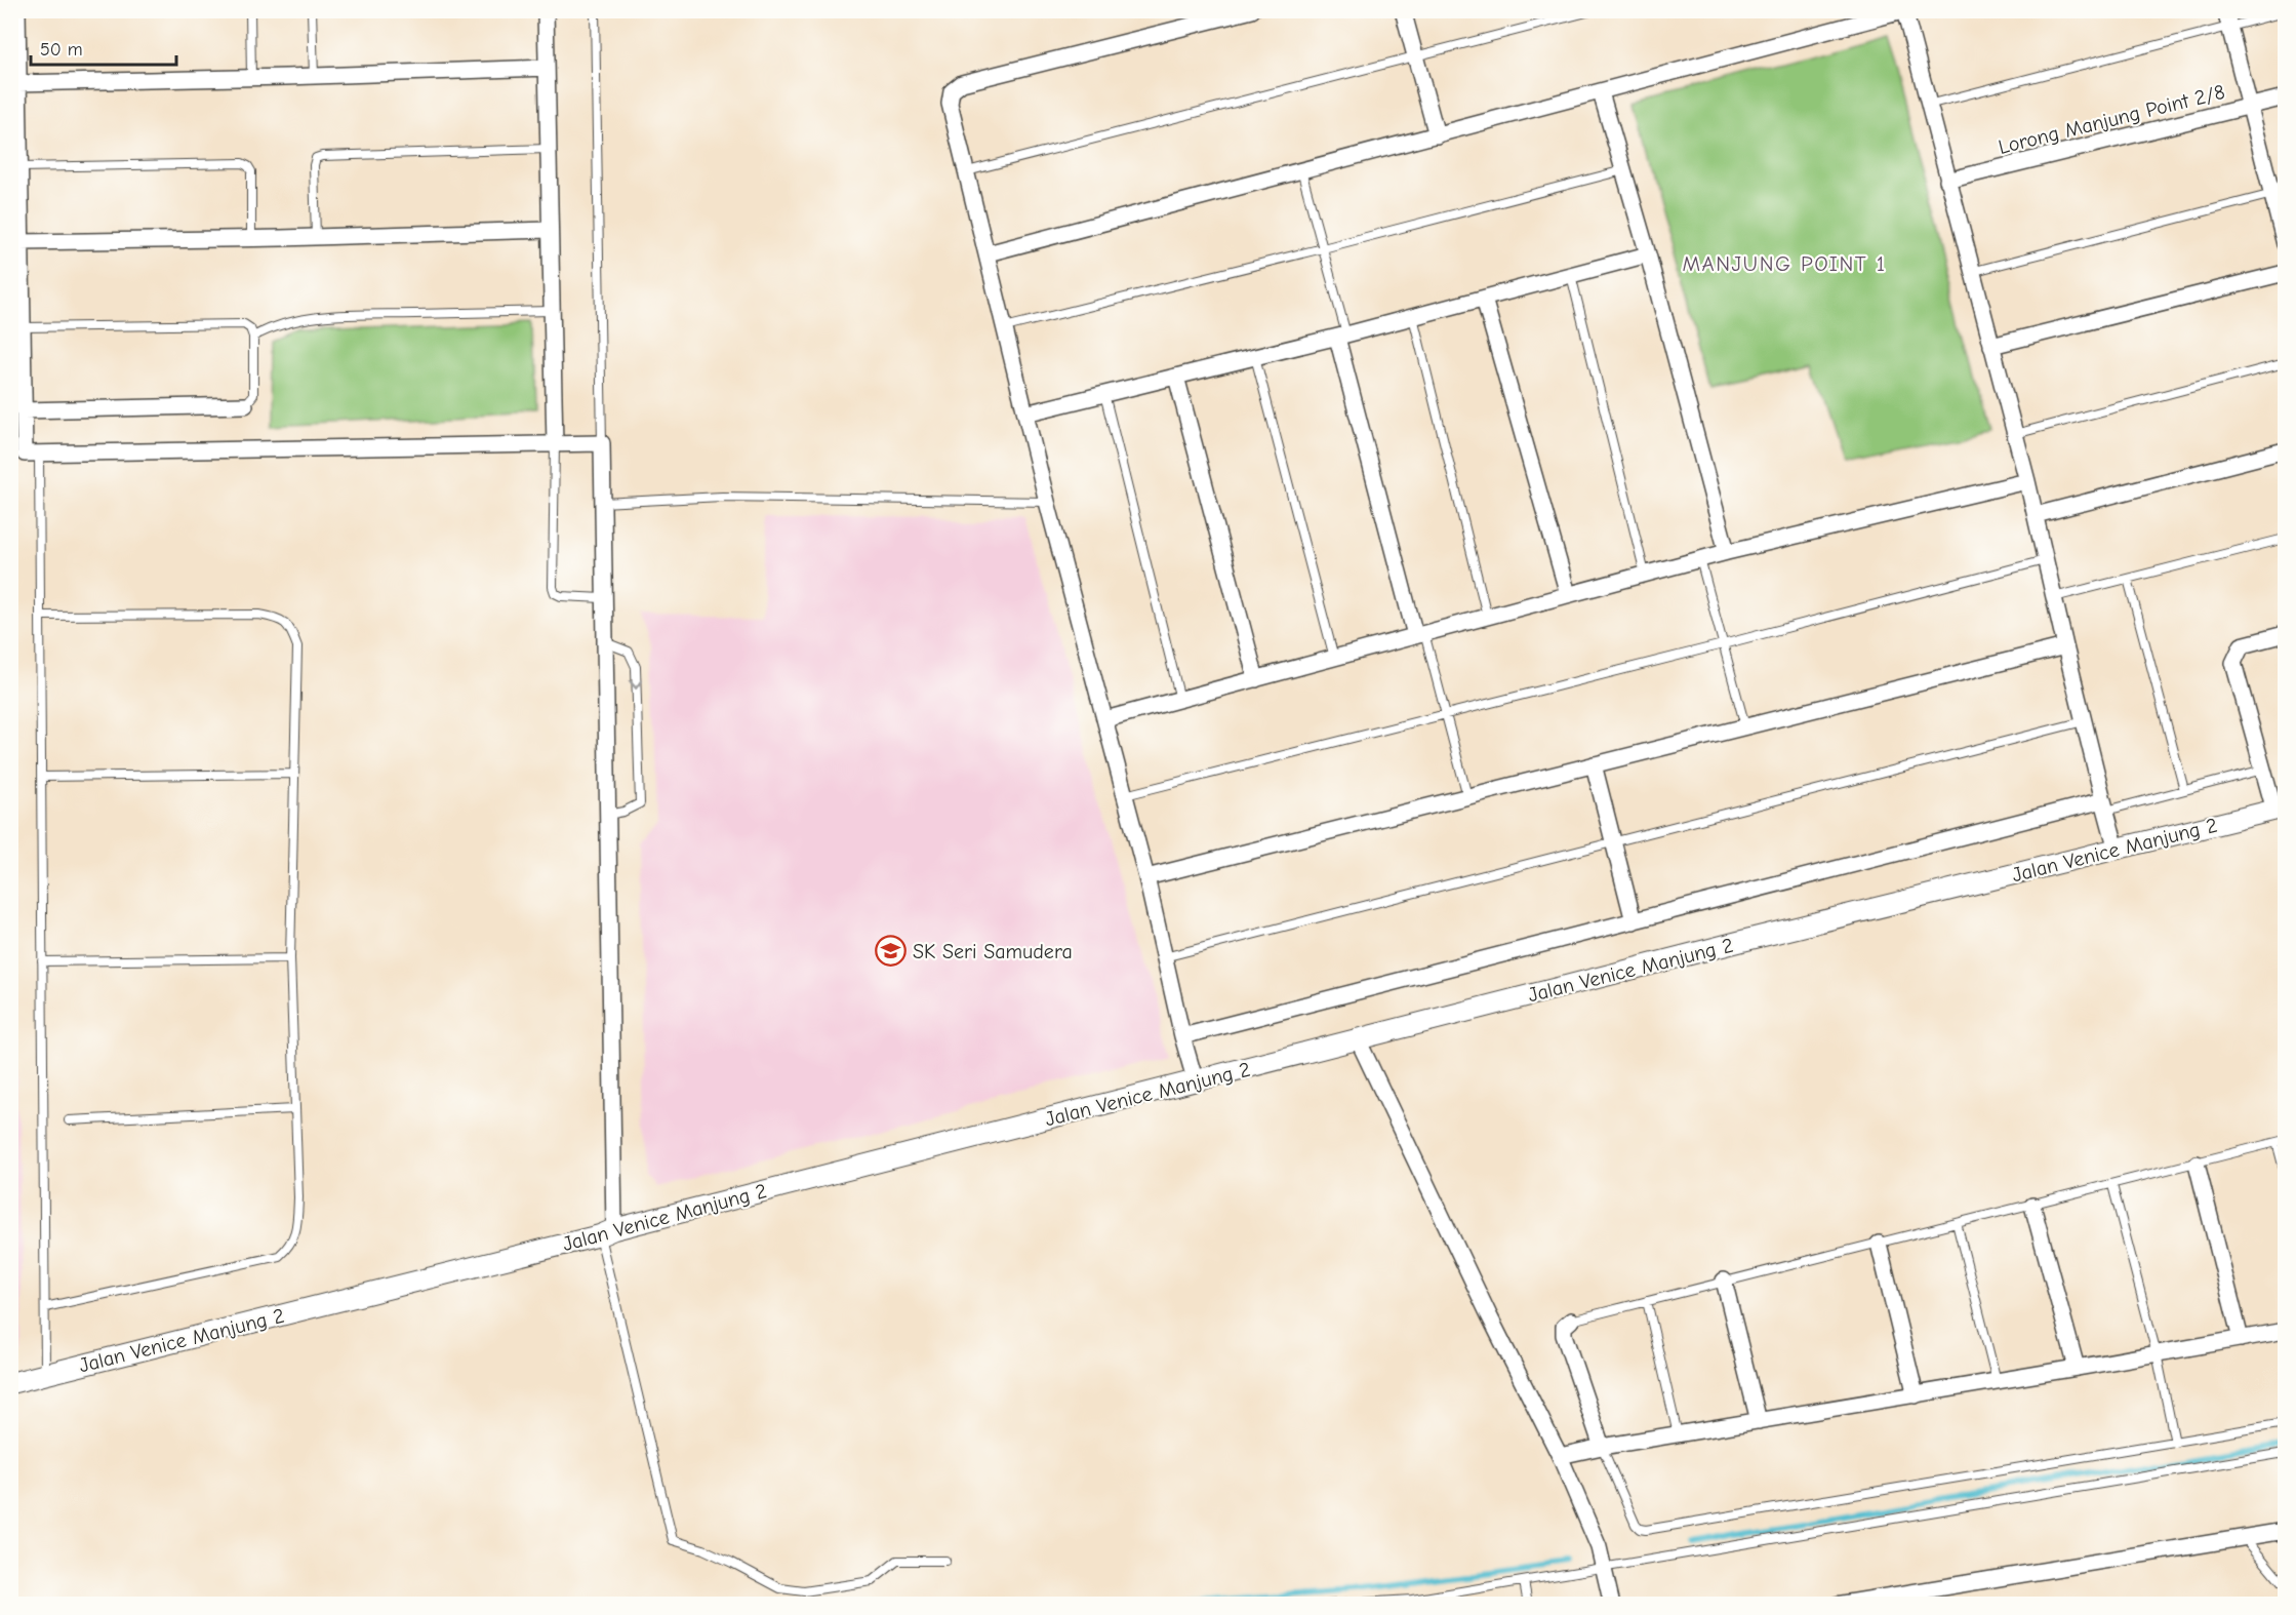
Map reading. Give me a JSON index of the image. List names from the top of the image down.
{
  "streets": {
    "street": ["Lorong Manjung Point 2/8", "Jalan Venice Manjung 2"]
  },
  "districts": ["MANJUNG POINT 1"],
  "places": {
    "school or university": ["SK Seri Samudera"]
  },
  "scale_bar": "50 m"
}
